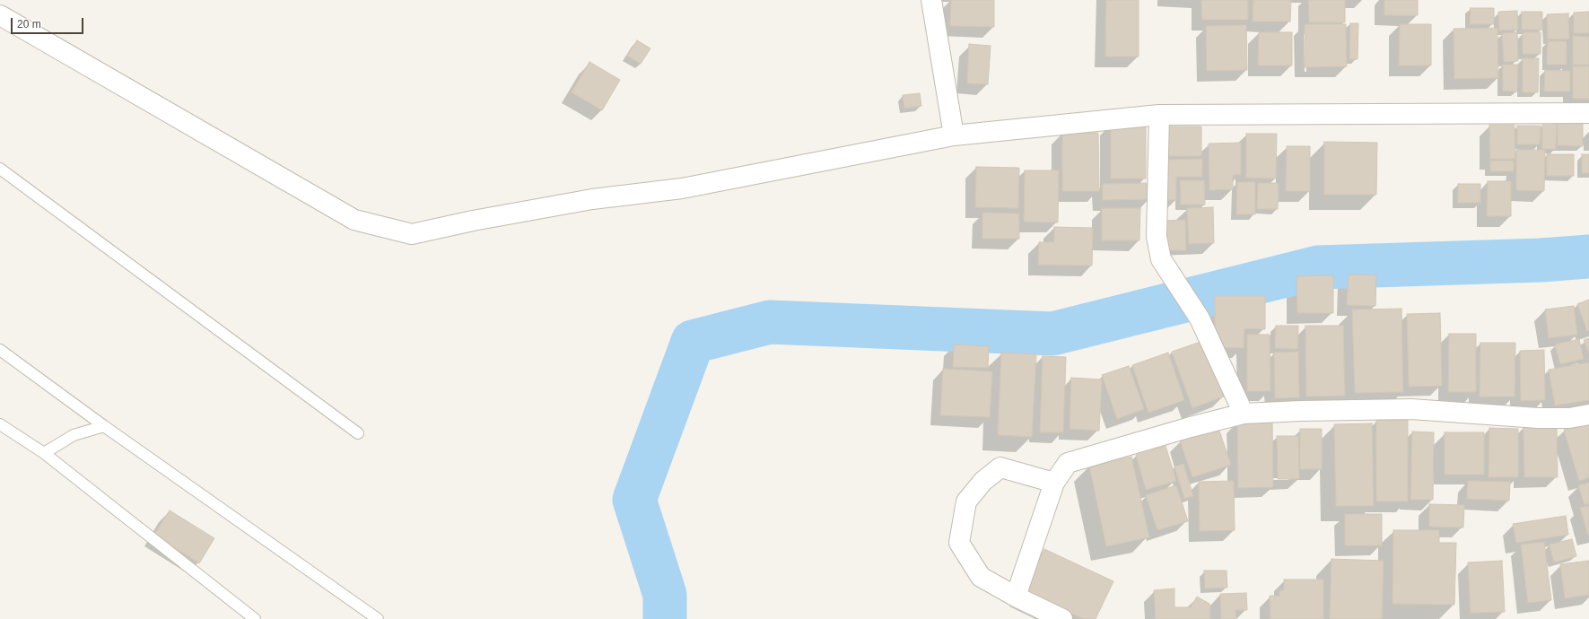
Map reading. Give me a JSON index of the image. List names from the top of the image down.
{
  "scale_bar": "20 m"
}
